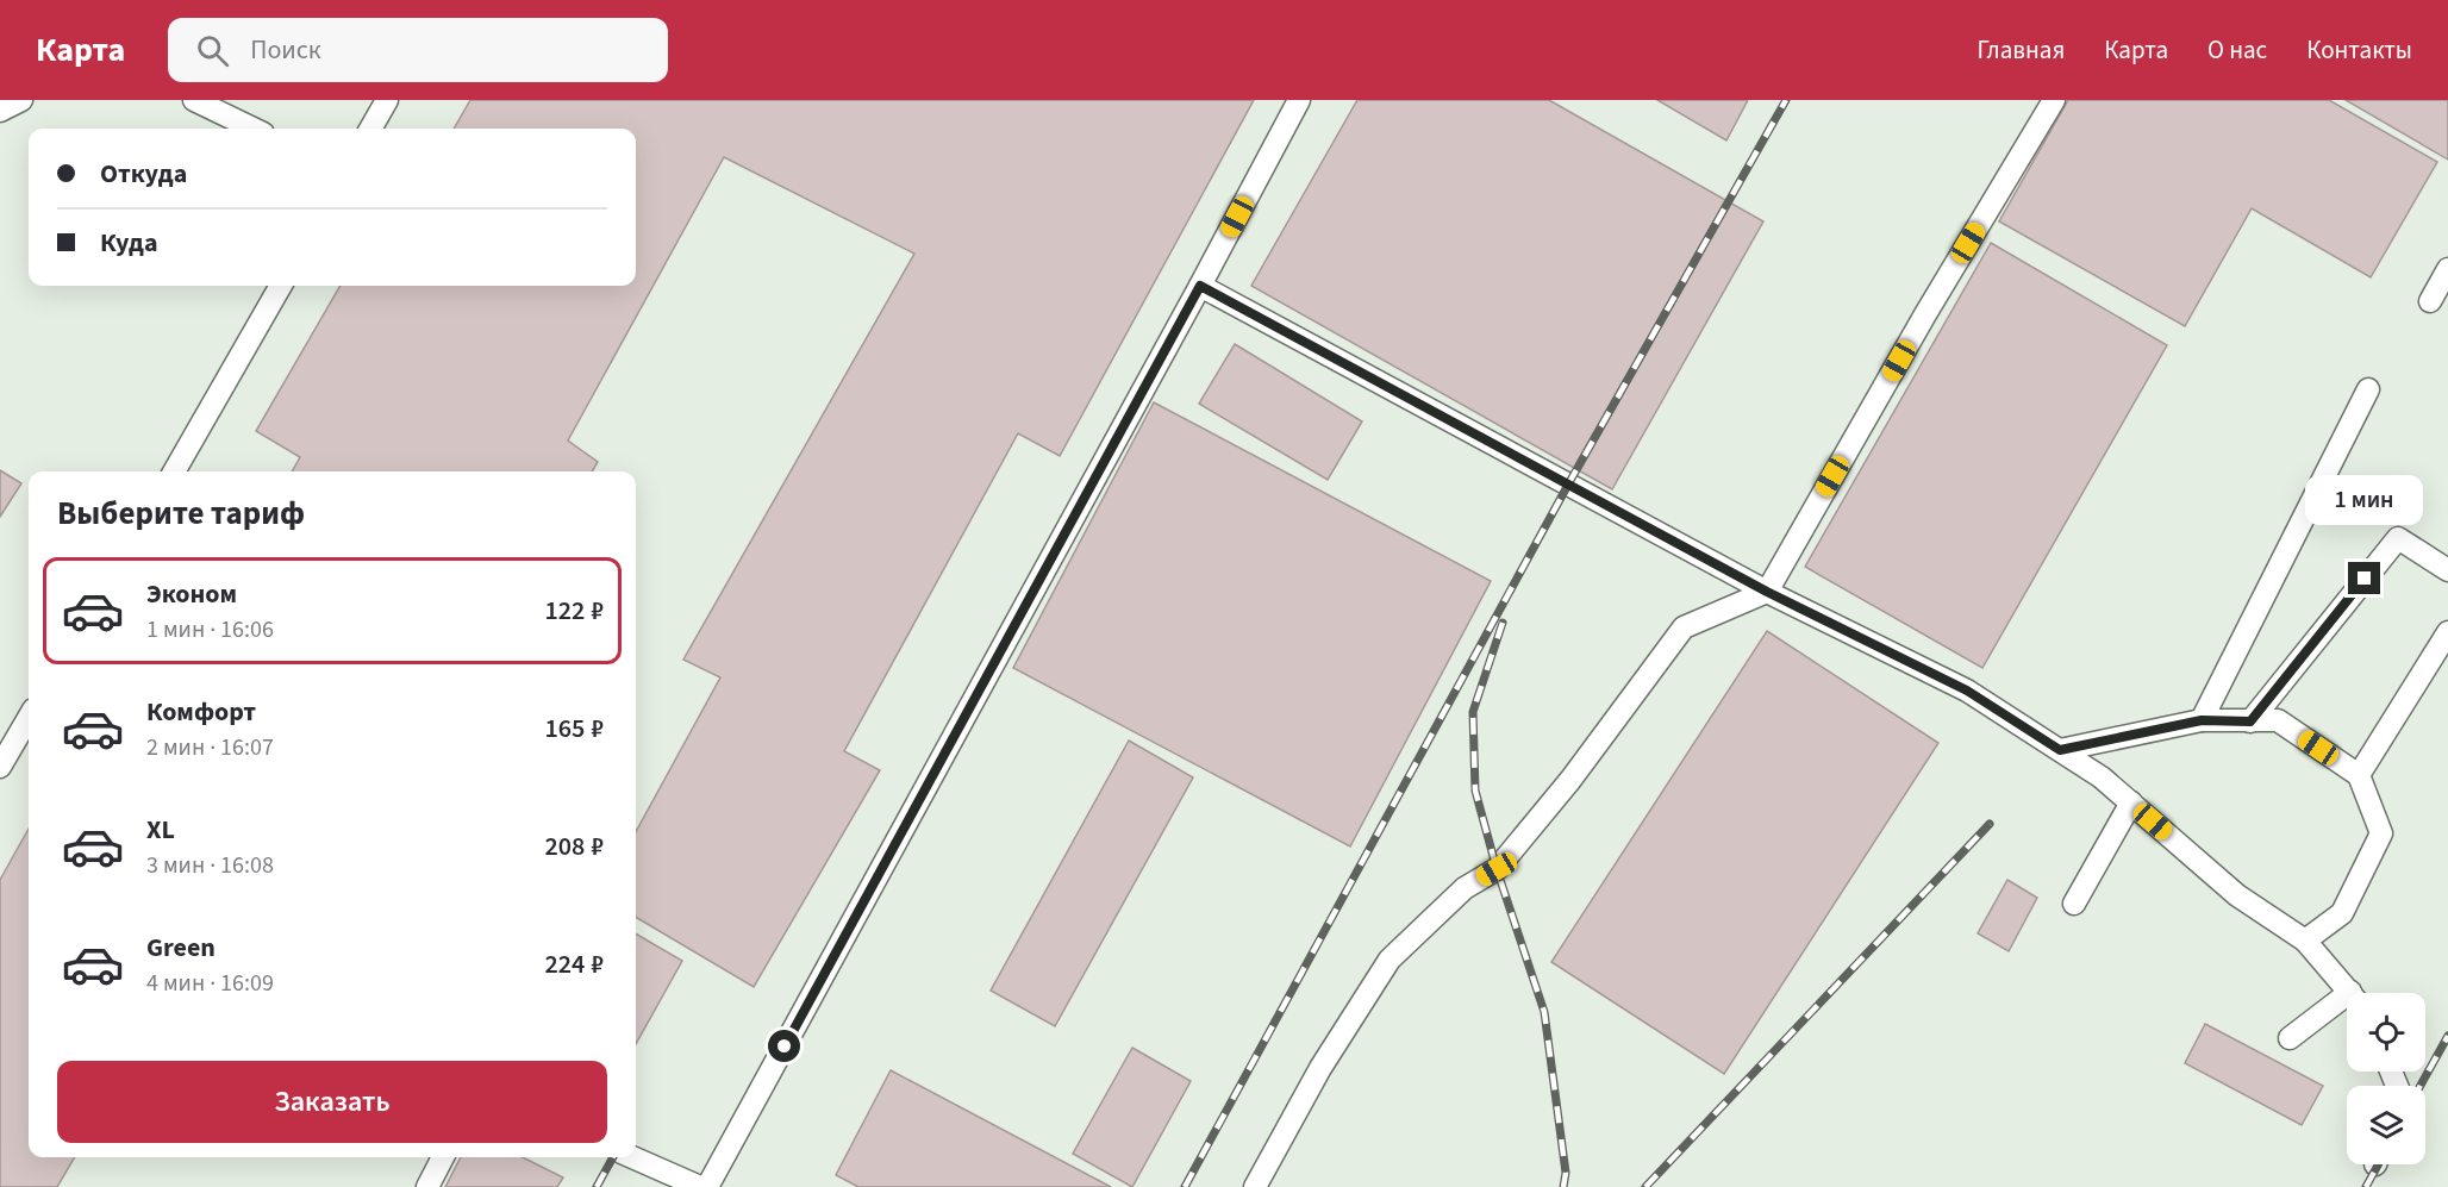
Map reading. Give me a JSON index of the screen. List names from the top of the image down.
{
  "page": {
    "header": "Карта",
    "search": "Поиск",
    "nav": [
      "Главная",
      "Карта",
      "О нас",
      "Контакты"
    ],
    "banner": ["Откуда", "Куда"],
    "heading": "Выберите тариф",
    "bubble": "1 мин",
    "list": [
      {
        "name": "Эконом",
        "note": "1 мин · 16:06",
        "value": "122 ₽"
      },
      {
        "name": "Комфорт",
        "note": "2 мин · 16:07",
        "value": "165 ₽"
      },
      {
        "name": "XL",
        "note": "3 мин · 16:08",
        "value": "208 ₽"
      },
      {
        "name": "Green",
        "note": "4 мин · 16:09",
        "value": "224 ₽"
      }
    ],
    "buttons": "Заказать"
  }
}
